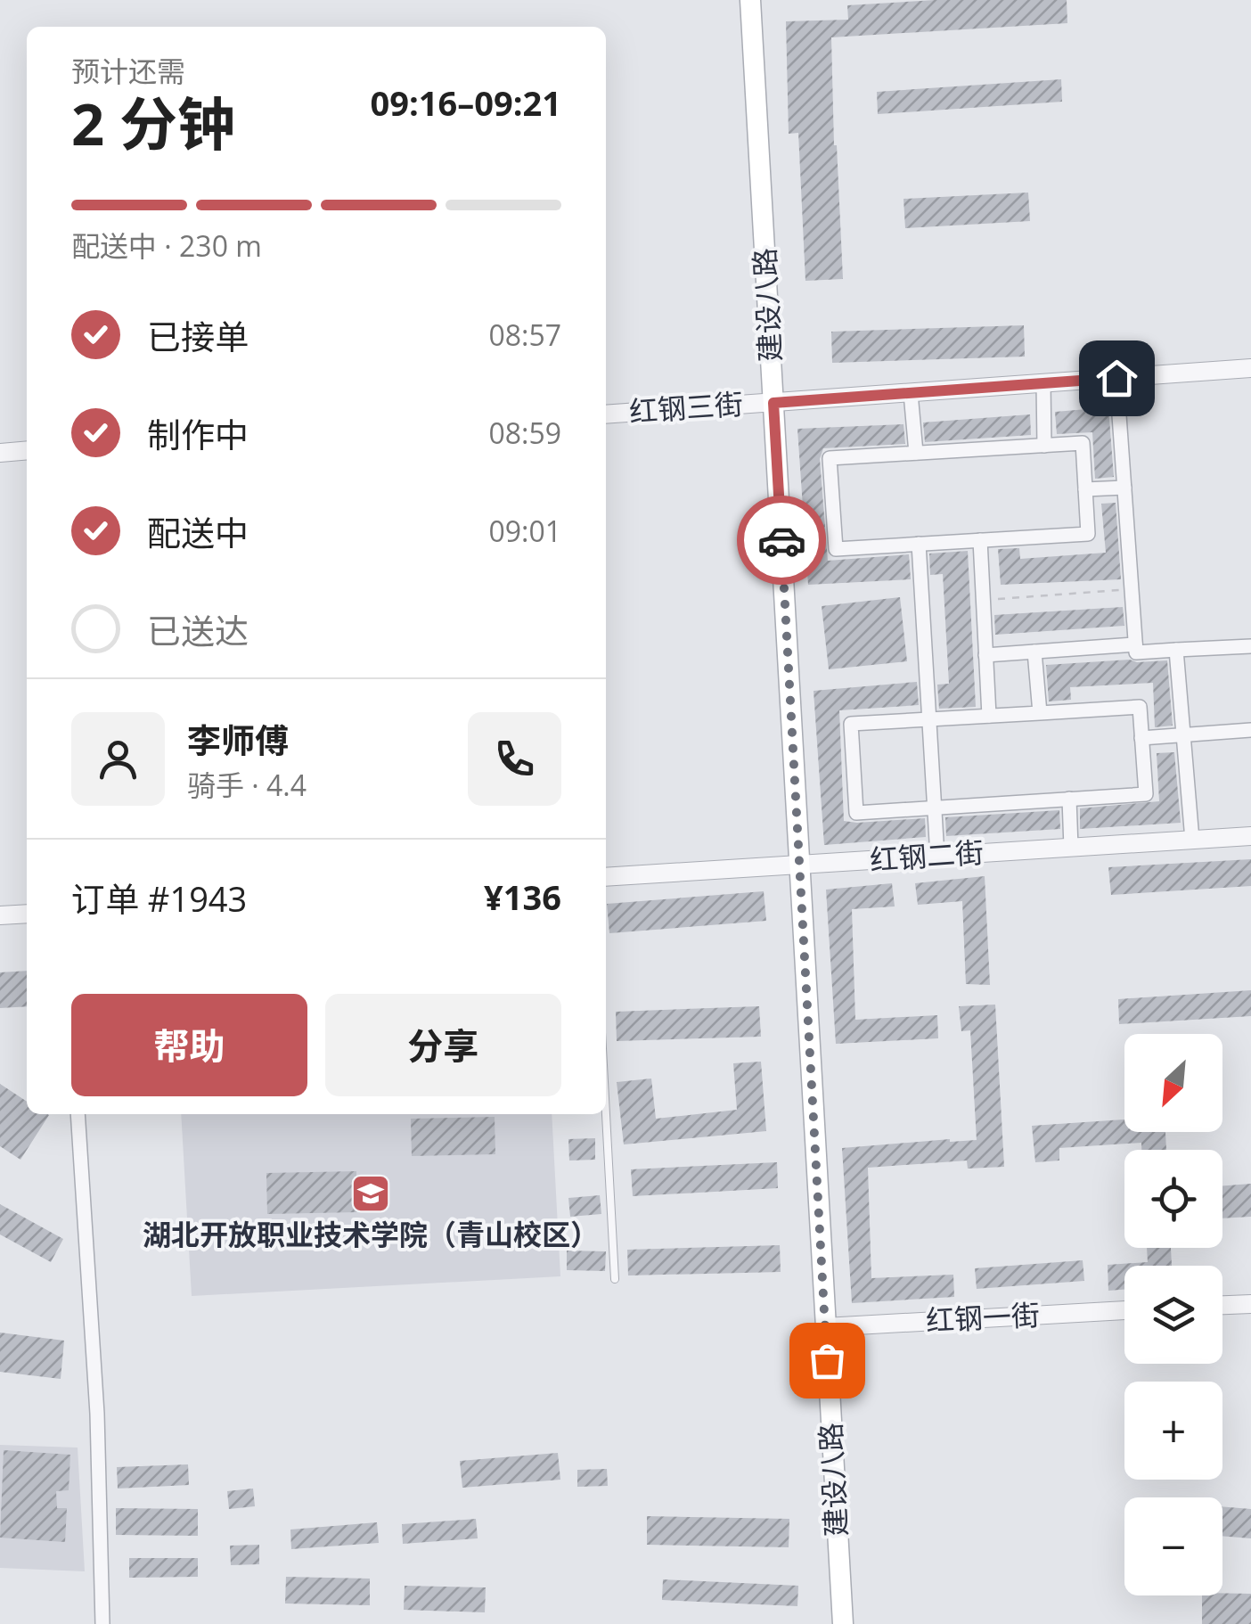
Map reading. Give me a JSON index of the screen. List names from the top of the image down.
{
  "streets": {
    "main road": ["建设八路"],
    "street": ["红钢三街", "红钢二街", "红钢一街"]
  },
  "crossings": [
    ["建设八路", "红钢三街"],
    ["建设八路", "红钢二街"],
    ["建设八路", "红钢一街"]
  ],
  "places": {
    "school or university": ["湖北开放职业技术学院（青山校区）"]
  },
  "north": "bottom left",
  "page": {
    "heading": ["2 分钟", "预计还需", "09:16–09:21"],
    "panel": [
      "李师傅",
      "骑手 · 4.4",
      "订单 #1943",
      "¥136"
    ],
    "bar": "配送中 · 230 m",
    "list": [
      ["已接单", "08:57"],
      ["制作中", "08:59"],
      ["配送中", "09:01"],
      "已送达"
    ],
    "buttons": ["帮助", "分享"],
    "map_buttons": ["+", "−"]
  }
}
